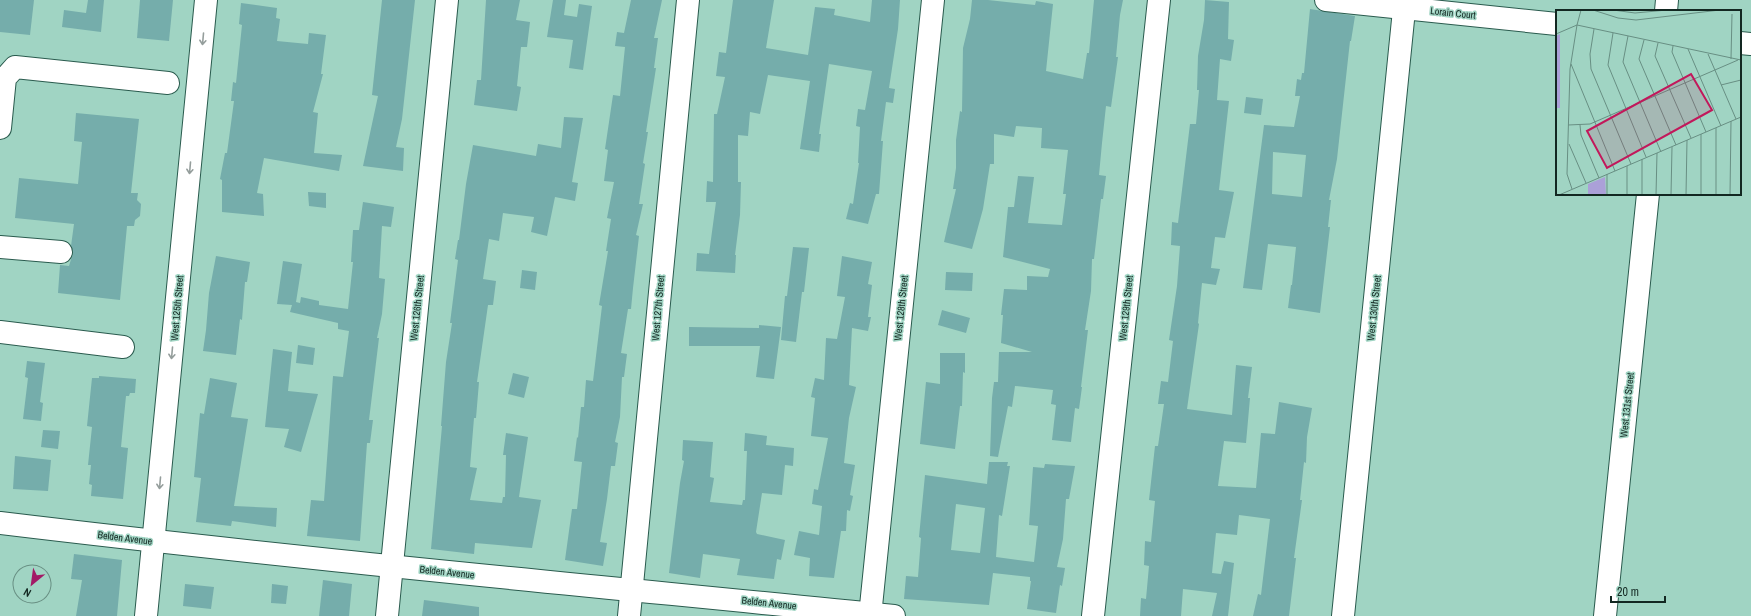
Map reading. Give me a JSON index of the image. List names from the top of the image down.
{
  "streets": {
    "street": [
      "Lorain Court",
      "West 125th Street",
      "West 126th Street",
      "West 127th Street",
      "West 128th Street",
      "West 129th Street",
      "West 130th Street",
      "West 131st Street",
      "Belden Avenue"
    ]
  },
  "crossings": [
    ["Lorain Court", "West 130th Street"],
    ["West 125th Street", "Belden Avenue"],
    ["West 126th Street", "Belden Avenue"],
    ["West 127th Street", "Belden Avenue"],
    ["West 128th Street", "Belden Avenue"]
  ],
  "one_way": ["West 125th Street"],
  "scale_bar": "20 m",
  "north": "bottom left"
}
